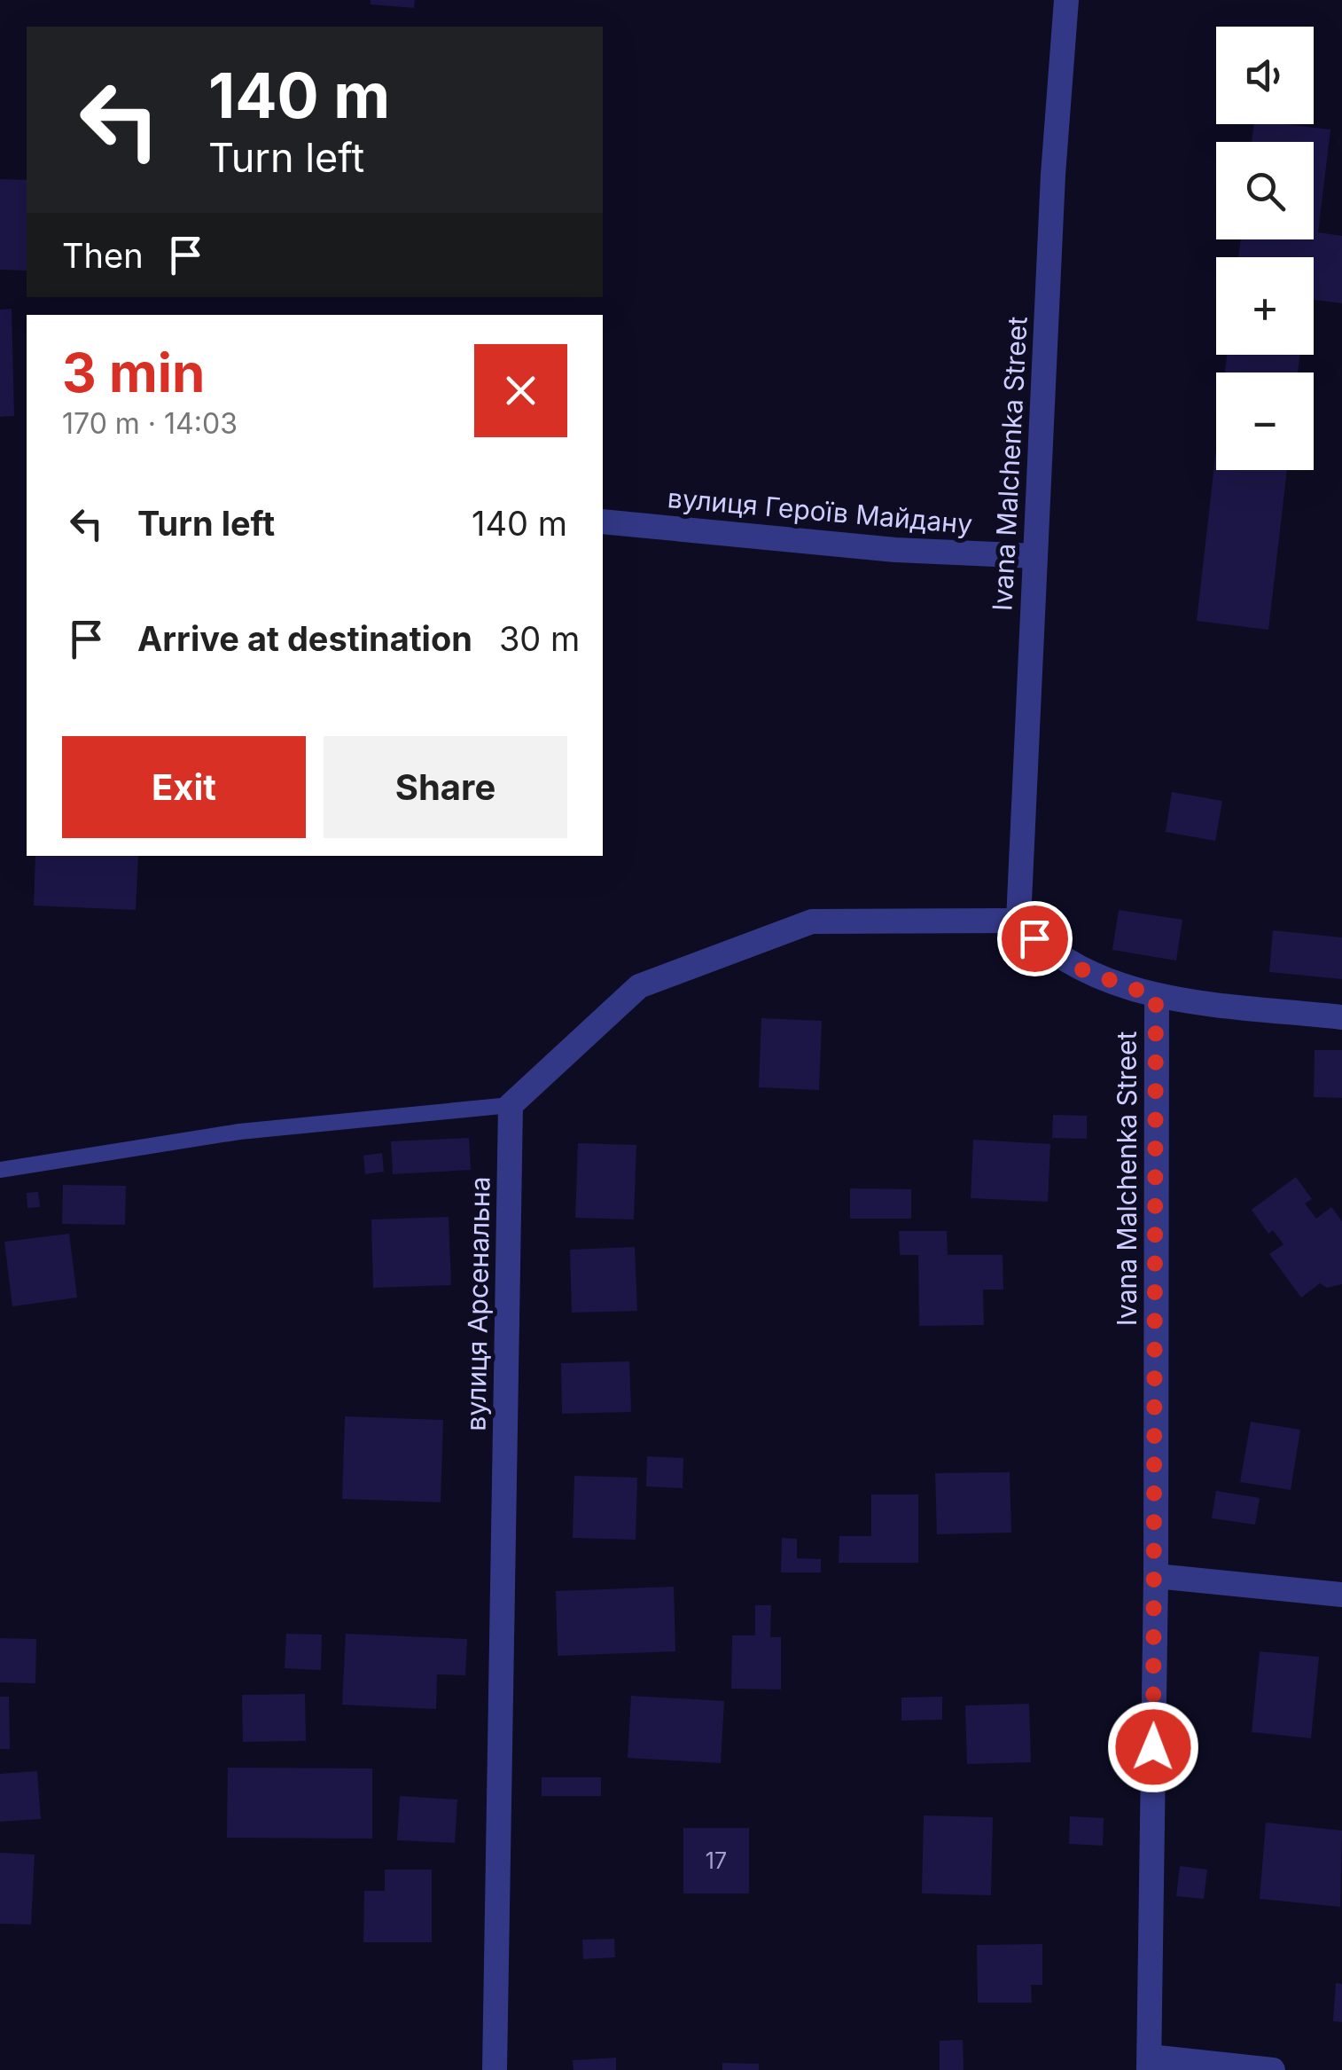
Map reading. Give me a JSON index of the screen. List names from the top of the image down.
{
  "streets": {
    "street": ["Ivana Malchenka Street", "вулиця Героїв Майдану", "вулиця Арсенальна"]
  },
  "crossings": [
    ["Ivana Malchenka Street", "вулиця Героїв Майдану"]
  ],
  "house_numbers": ["17"],
  "page": {
    "map_buttons": ["+", "−"],
    "turn": ["140 m", "Turn left"],
    "then": "Then",
    "heading": ["3 min", "170 m · 14:03"],
    "list": [
      {
        "name": "Turn left",
        "value": "140 m"
      },
      {
        "name": "Arrive at destination",
        "value": "30 m"
      }
    ],
    "buttons": ["Exit", "Share"]
  }
}
